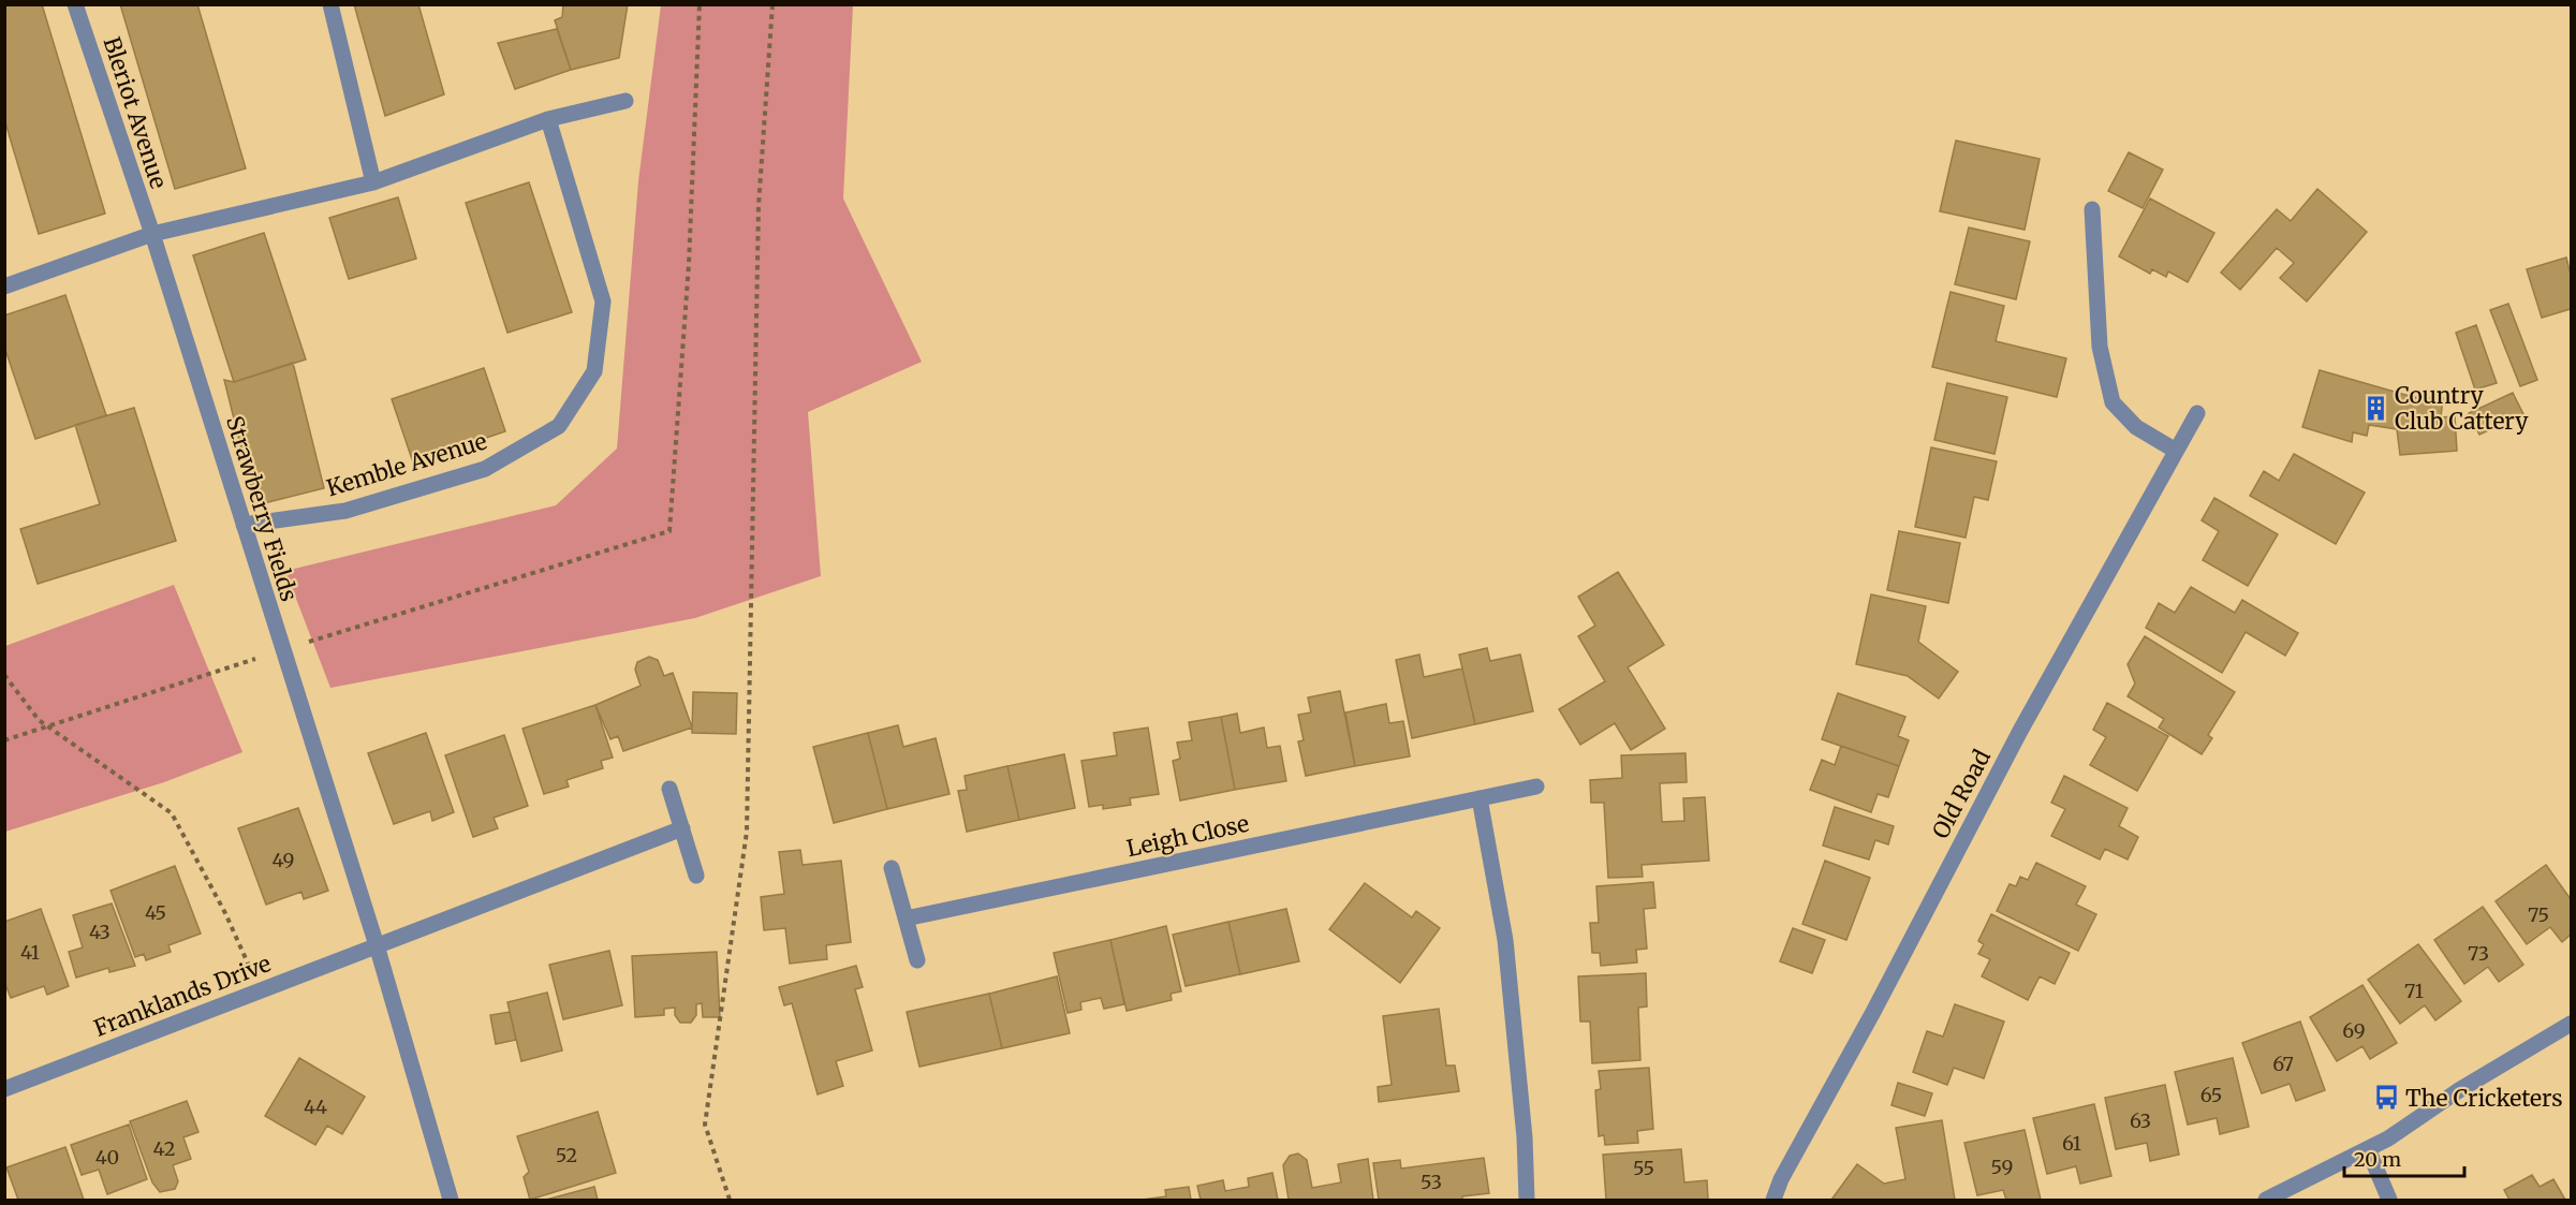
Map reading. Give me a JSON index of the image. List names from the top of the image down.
{
  "streets": {
    "street": [
      "Bleriot Avenue",
      "Kemble Avenue",
      "Strawberry Fields",
      "Old Road",
      "Leigh Close",
      "Franklands Drive"
    ]
  },
  "crossings": [
    ["Bleriot Avenue", "Strawberry Fields"],
    ["Kemble Avenue", "Strawberry Fields"],
    ["Strawberry Fields", "Franklands Drive"]
  ],
  "places": {
    "building": ["Country Club Cattery"],
    "bus stop": ["The Cricketers"]
  },
  "house_numbers": [
    "49",
    "45",
    "75",
    "43",
    "41",
    "73",
    "71",
    "69",
    "67",
    "65",
    "44",
    "63",
    "61",
    "42",
    "52",
    "40",
    "59",
    "55",
    "53"
  ],
  "scale_bar": "20 m"
}
